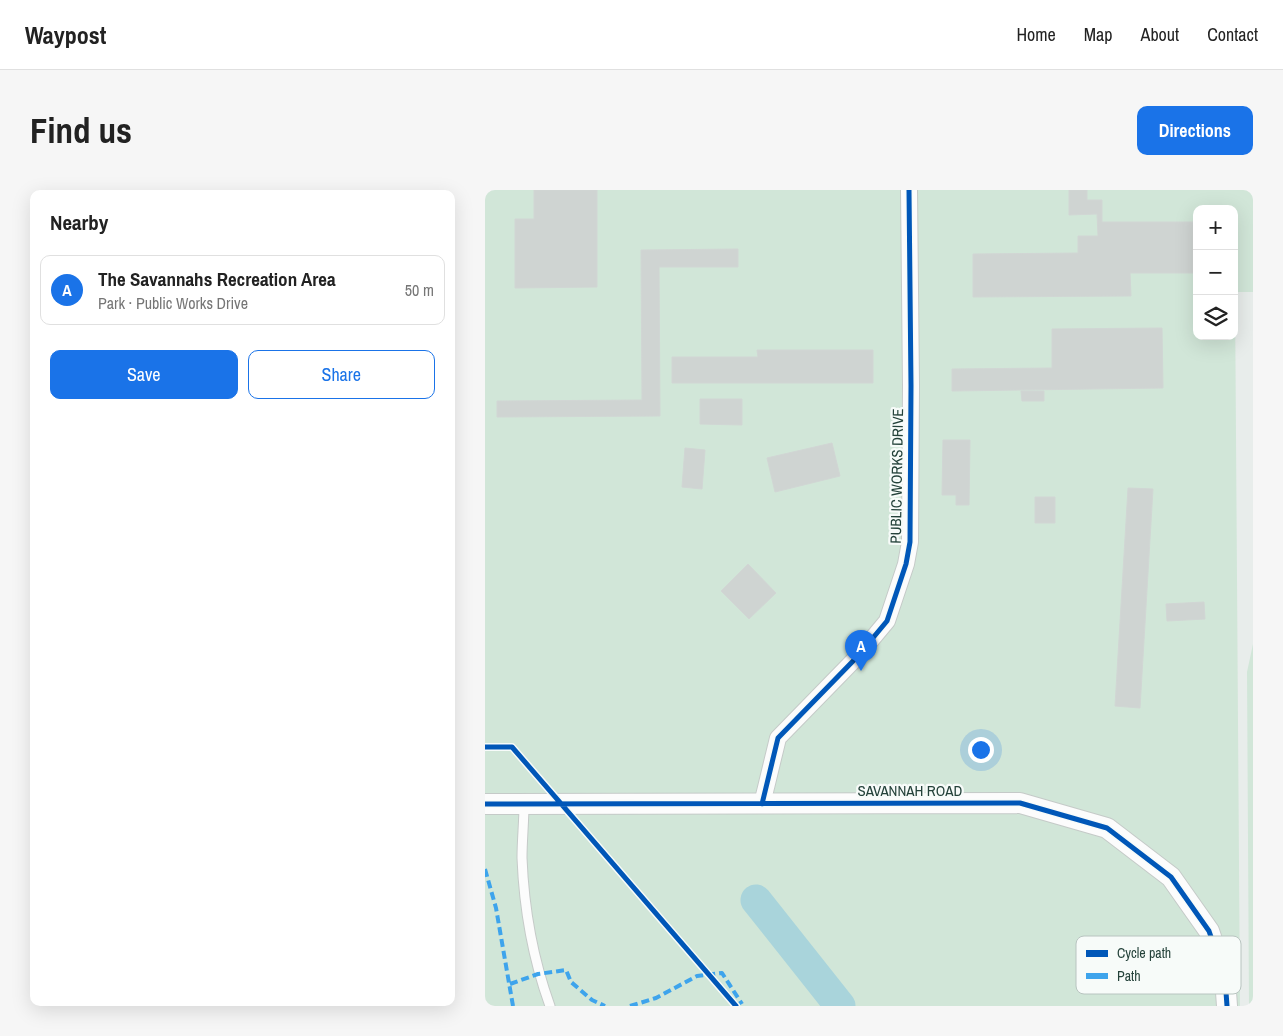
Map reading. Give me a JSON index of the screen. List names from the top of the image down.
{
  "streets": {
    "street": ["PUBLIC WORKS DRIVE", "SAVANNAH ROAD"]
  },
  "crossings": [
    ["PUBLIC WORKS DRIVE", "SAVANNAH ROAD"]
  ],
  "legend": ["Cycle path", "Path"],
  "page": {
    "header": "Waypost",
    "nav": [
      "Home",
      "Map",
      "About",
      "Contact"
    ],
    "buttons": [
      "Directions",
      ["Save", "Share"]
    ],
    "title": "Find us",
    "heading": "Nearby",
    "map_buttons": ["+", "−"],
    "list": [
      {
        "mark": "A",
        "name": "The Savannahs Recreation Area",
        "note": "Park · Public Works Drive",
        "value": "50 m"
      }
    ],
    "pins": "A"
  }
}
